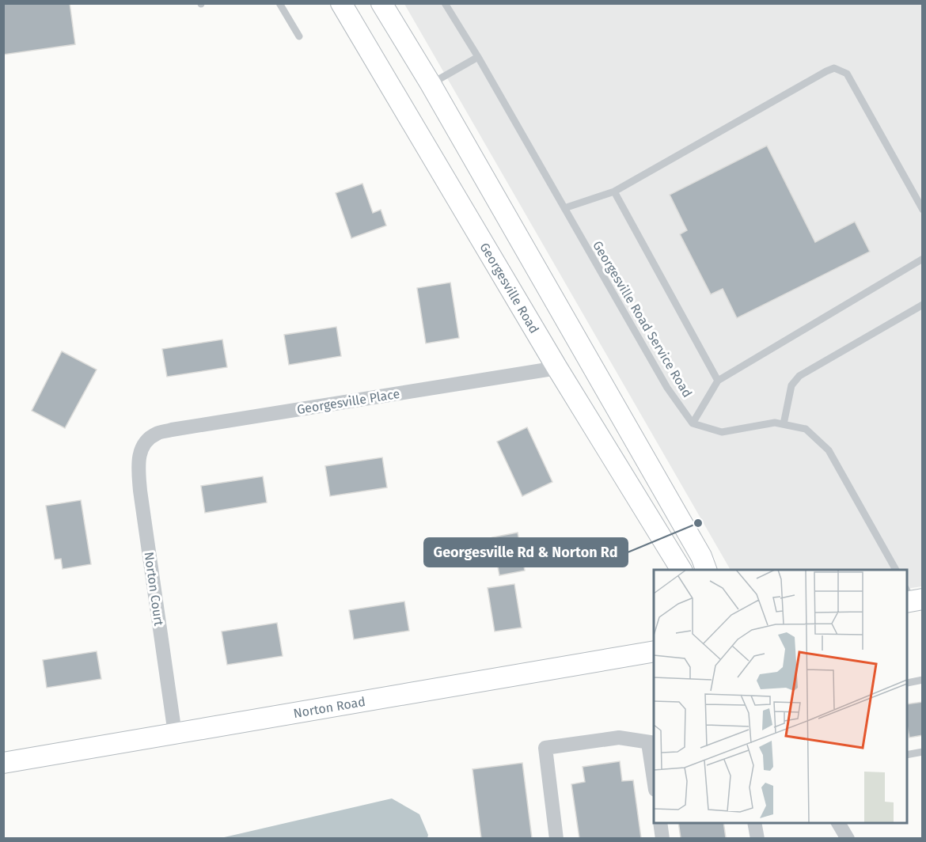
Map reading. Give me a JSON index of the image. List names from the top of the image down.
{
  "streets": {
    "main road": ["Georgesville Road", "Norton Road"],
    "street": ["Georgesville Place", "Norton Court"],
    "lane": ["Georgesville Road Service Road"]
  },
  "crossings": [
    ["Georgesville Road", "Georgesville Place"],
    ["Georgesville Place", "Norton Court"],
    ["Norton Court", "Norton Road"]
  ],
  "places": ["Georgesville Rd & Norton Rd"]
}
